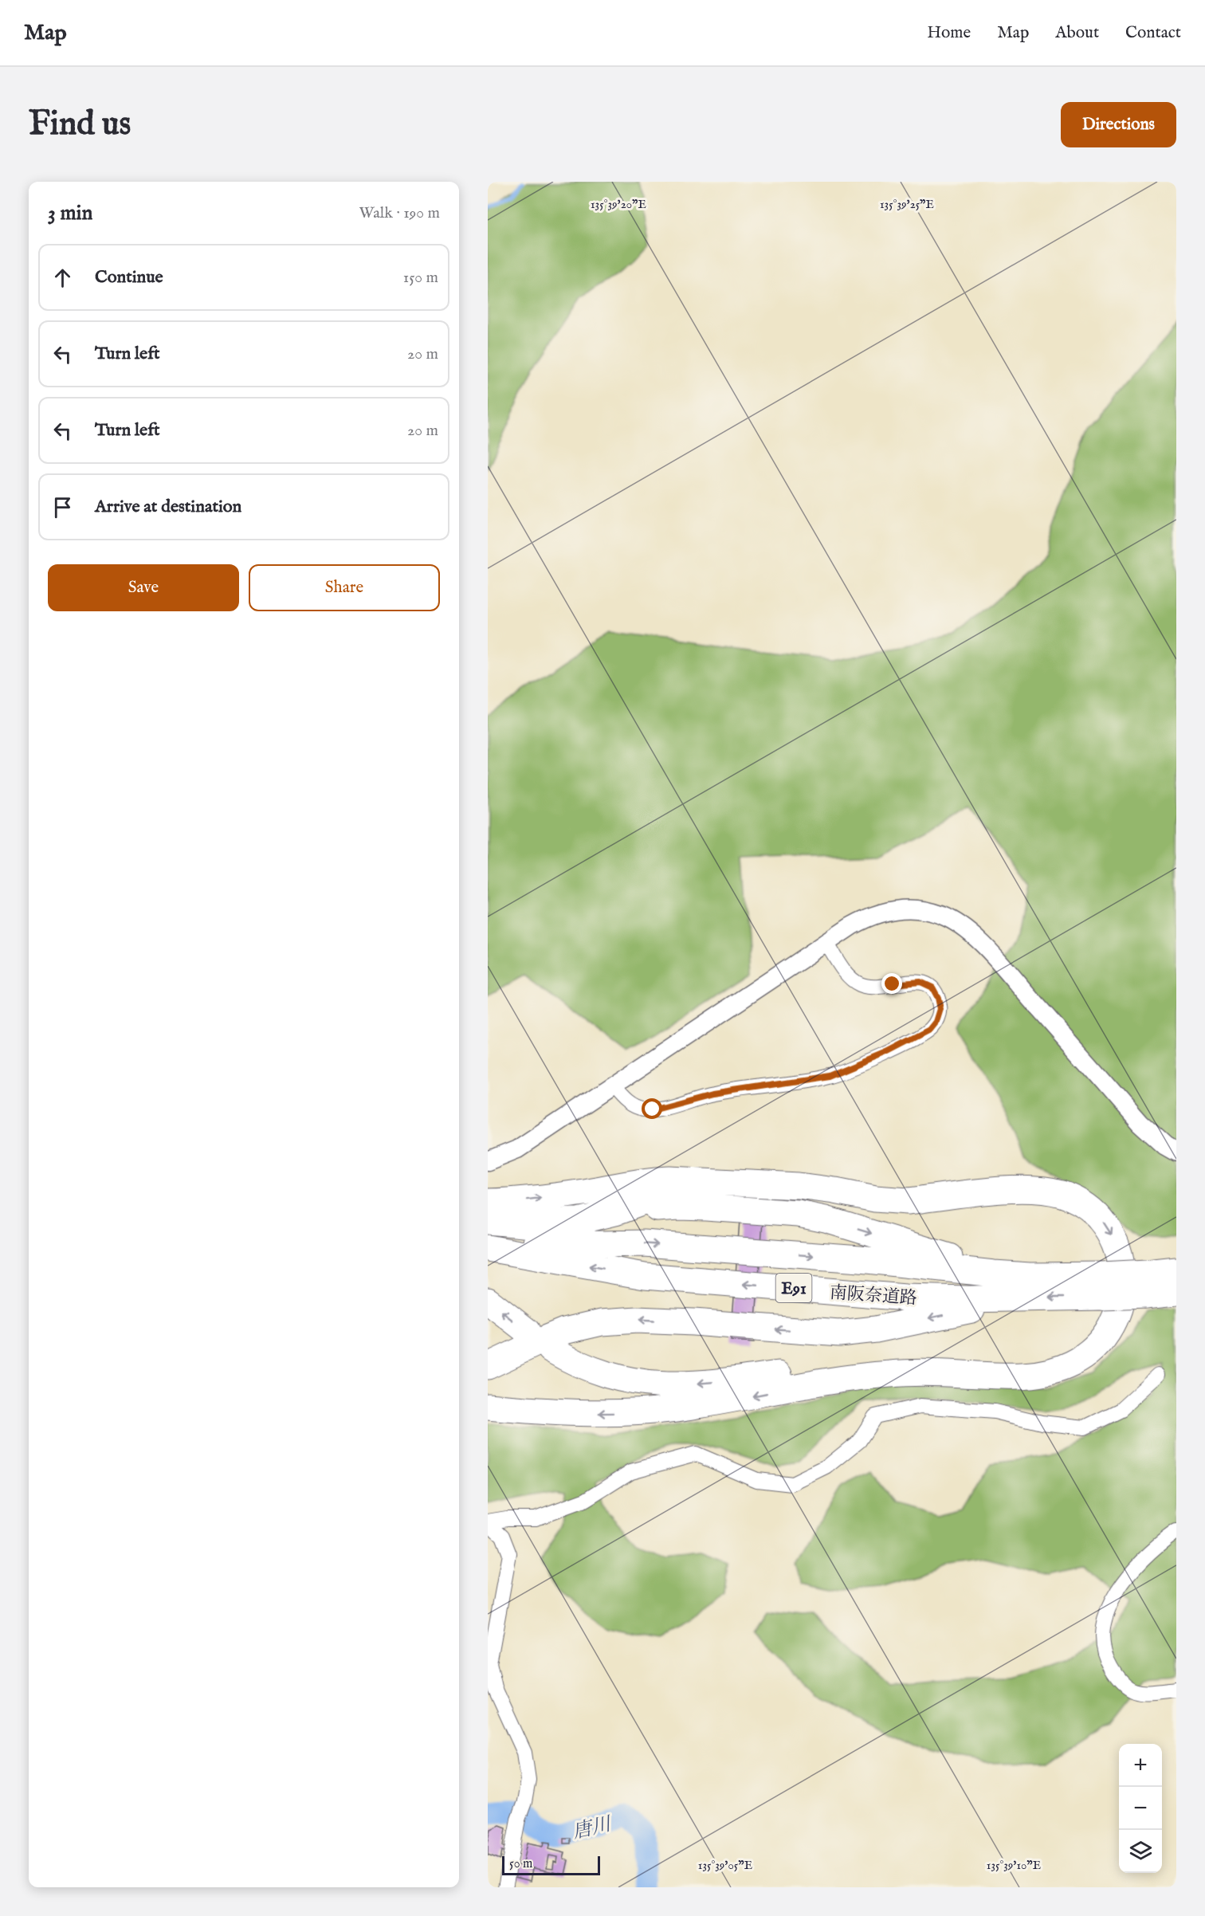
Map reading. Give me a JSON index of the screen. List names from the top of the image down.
{
  "streets": {
    "highway": ["E91", "南阪奈道路"]
  },
  "crossings": [
    ["E91", "南阪奈道路"]
  ],
  "water": ["唐川"],
  "scale_bar": "50 m",
  "page": {
    "header": "Map",
    "nav": [
      "Home",
      "Map",
      "About",
      "Contact"
    ],
    "buttons": [
      "Directions",
      ["Save", "Share"]
    ],
    "title": "Find us",
    "heading": ["3 min", "Walk · 190 m"],
    "list": [
      ["Continue", "150 m"],
      ["Turn left", "20 m"],
      ["Turn left", "20 m"],
      "Arrive at destination"
    ],
    "map_buttons": ["+", "−"],
    "scale": "50 m"
  },
  "coordinates": [
    "135°39'20\"E",
    "135°39'25\"E",
    "135°39'05\"E",
    "135°39'10\"E"
  ]
}
